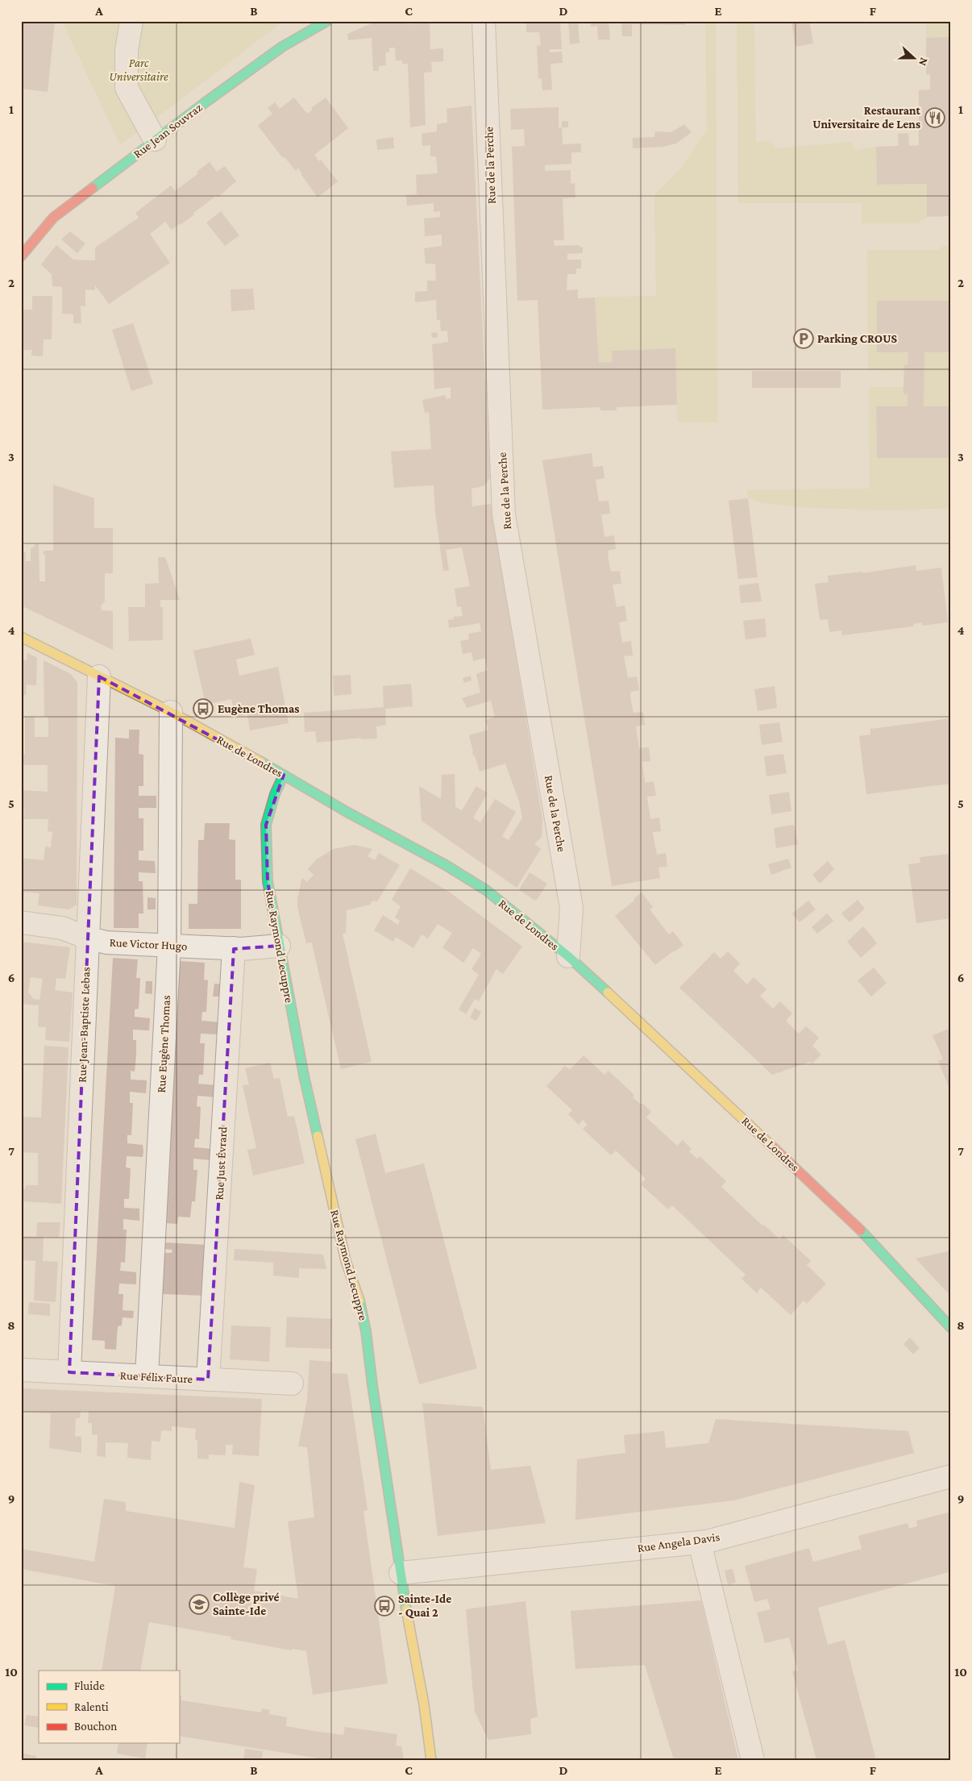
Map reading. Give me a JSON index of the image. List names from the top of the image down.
{
  "streets": {
    "street": [
      "Rue Jean Souvraz",
      "Rue de la Perche",
      "Rue de Londres",
      "Rue Victor Hugo",
      "Rue Raymond Lecuppre",
      "Rue Jean-Baptiste Lebas",
      "Rue Eugène Thomas",
      "Rue Just Évrard",
      "Rue Félix Faure",
      "Rue Angela Davis"
    ]
  },
  "crossings": [
    ["Rue de la Perche", "Rue de Londres"],
    ["Rue de Londres", "Rue Raymond Lecuppre"],
    ["Rue de Londres", "Rue Jean-Baptiste Lebas"],
    ["Rue de Londres", "Rue Eugène Thomas"],
    ["Rue Victor Hugo", "Rue Raymond Lecuppre"],
    ["Rue Victor Hugo", "Rue Jean-Baptiste Lebas"],
    ["Rue Victor Hugo", "Rue Eugène Thomas"],
    ["Rue Victor Hugo", "Rue Just Évrard"],
    ["Rue Raymond Lecuppre", "Rue Angela Davis"],
    ["Rue Jean-Baptiste Lebas", "Rue Félix Faure"],
    ["Rue Eugène Thomas", "Rue Félix Faure"],
    ["Rue Just Évrard", "Rue Félix Faure"]
  ],
  "parks": ["Parc Universitaire"],
  "places": {
    "restaurant": ["Restaurant Universitaire de Lens"],
    "parking": ["Parking CROUS"],
    "bus stop": ["Eugène Thomas", "Sainte-Ide - Quai 2"],
    "school or university": ["Collège privé Sainte-Ide"]
  },
  "legend": ["Fluide", "Ralenti", "Bouchon"],
  "north": "right",
  "grid": {
    "columns": [
      "A",
      "B",
      "C",
      "D",
      "E",
      "F"
    ],
    "rows": [
      "1",
      "2",
      "3",
      "4",
      "5",
      "6",
      "7",
      "8",
      "9",
      "10"
    ]
  }
}
